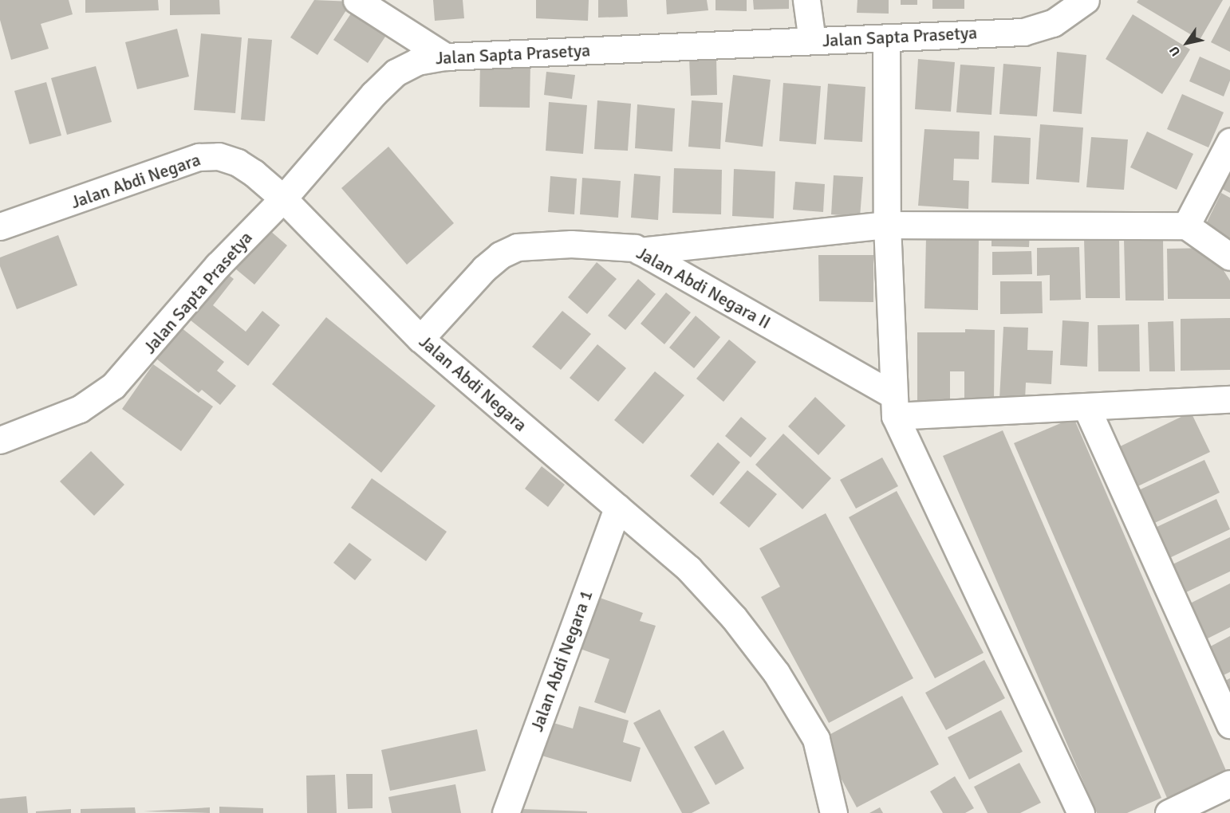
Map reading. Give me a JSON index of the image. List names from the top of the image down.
{
  "streets": {
    "street": [
      "Jalan Sapta Prasetya",
      "Jalan Abdi Negara",
      "Jalan Abdi Negara II",
      "Jalan Abdi Negara 1"
    ]
  },
  "crossings": [
    ["Jalan Sapta Prasetya", "Jalan Abdi Negara"],
    ["Jalan Abdi Negara", "Jalan Abdi Negara II"],
    ["Jalan Abdi Negara", "Jalan Abdi Negara 1"]
  ],
  "north": "bottom left"
}
